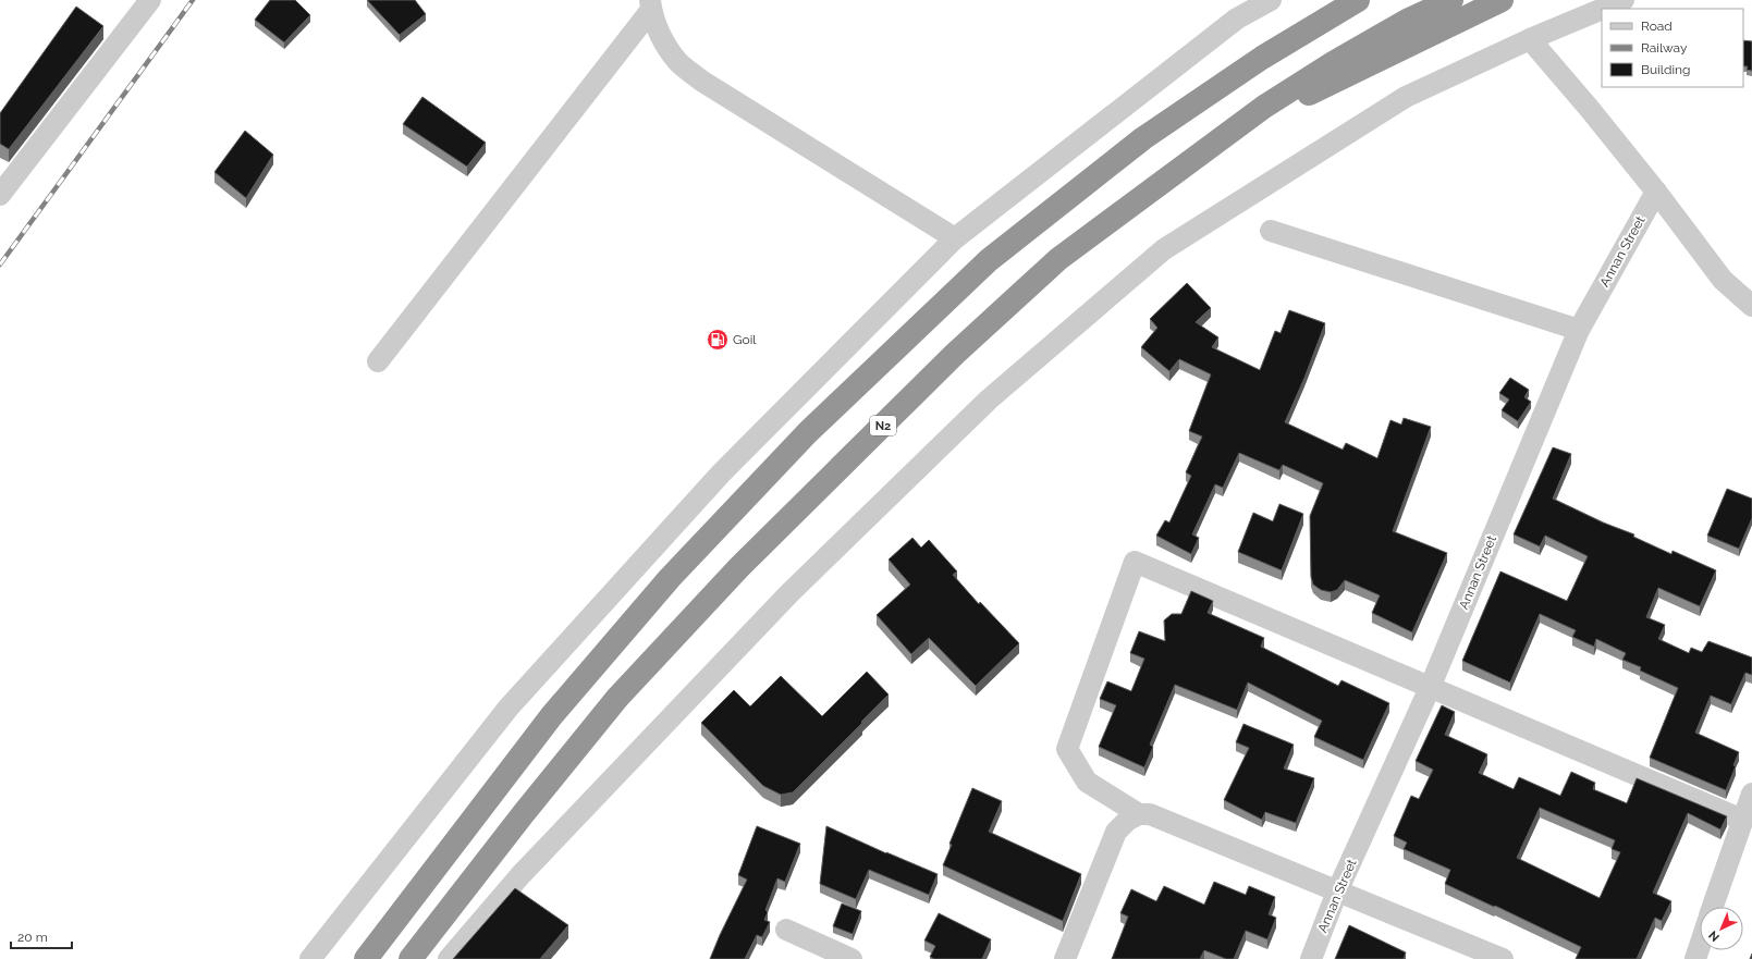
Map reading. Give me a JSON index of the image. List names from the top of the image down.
{
  "streets": {
    "highway": ["N2"],
    "street": ["Annan Street"]
  },
  "places": {
    "fuel station": ["Goil"]
  },
  "legend": ["Road", "Railway", "Building"],
  "scale_bar": "20 m",
  "north": "bottom left"
}
